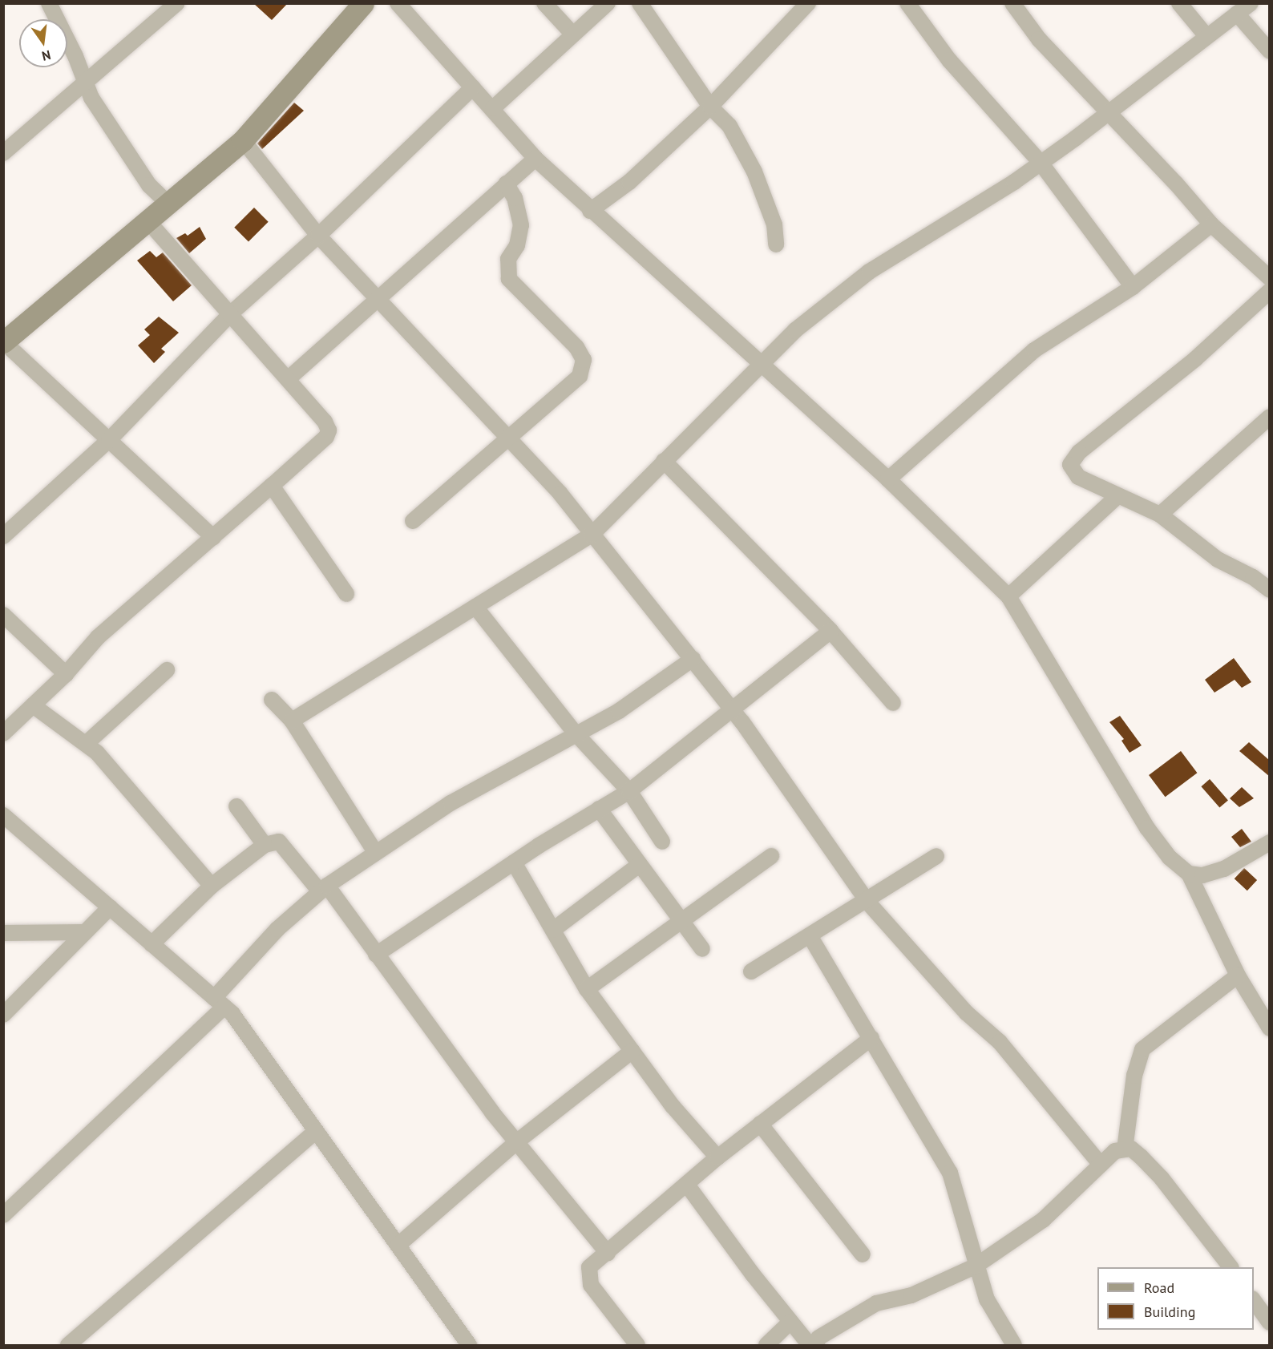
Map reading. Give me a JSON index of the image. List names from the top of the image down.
{
  "legend": ["Road", "Building"],
  "north": "bottom"
}
